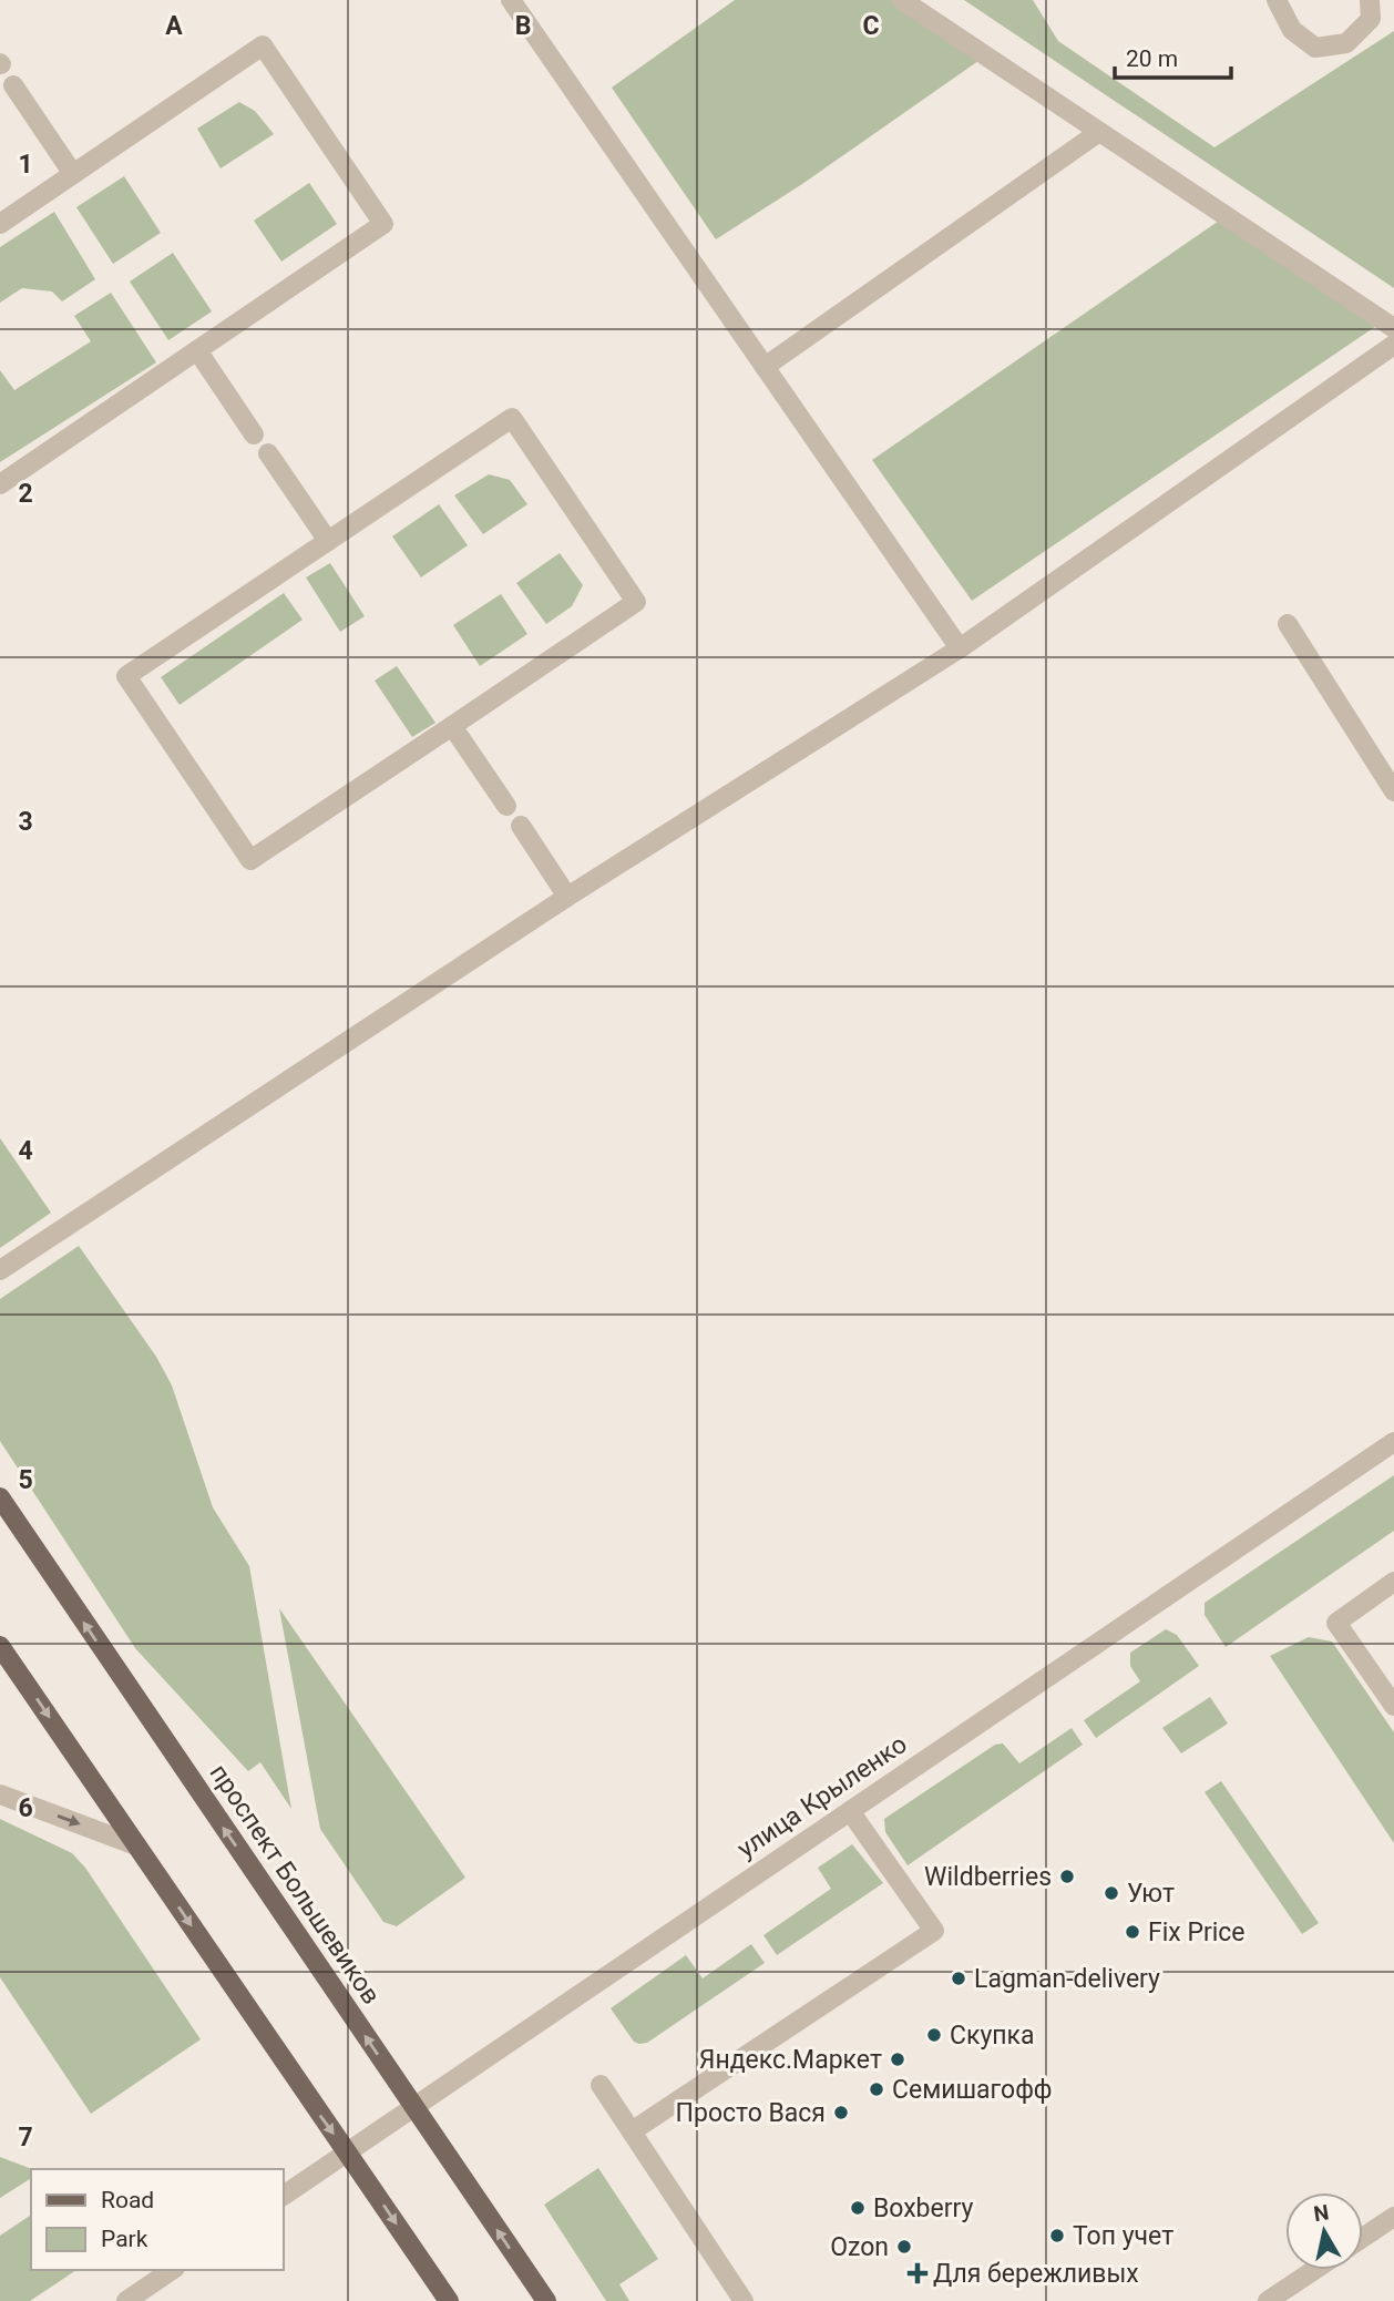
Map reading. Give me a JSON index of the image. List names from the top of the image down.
{
  "streets": {
    "main road": ["проспект Большевиков"],
    "street": ["улица Крыленко"]
  },
  "crossings": [
    ["улица Крыленко", "проспект Большевиков"]
  ],
  "places": {
    "other": [
      "Wildberries",
      "Уют",
      "Fix Price",
      "Lagman-delivery",
      "Скупка",
      "Яндекс.Маркет",
      "Семишагофф",
      "Просто Вася",
      "Boxberry",
      "Топ учет",
      "Ozon"
    ],
    "health": ["Для бережливых"]
  },
  "legend": ["Road", "Park"],
  "scale_bar": "20 m",
  "north": "top",
  "grid": {
    "columns": ["A", "B", "C"],
    "rows": [
      "1",
      "2",
      "3",
      "4",
      "5",
      "6",
      "7"
    ]
  }
}
